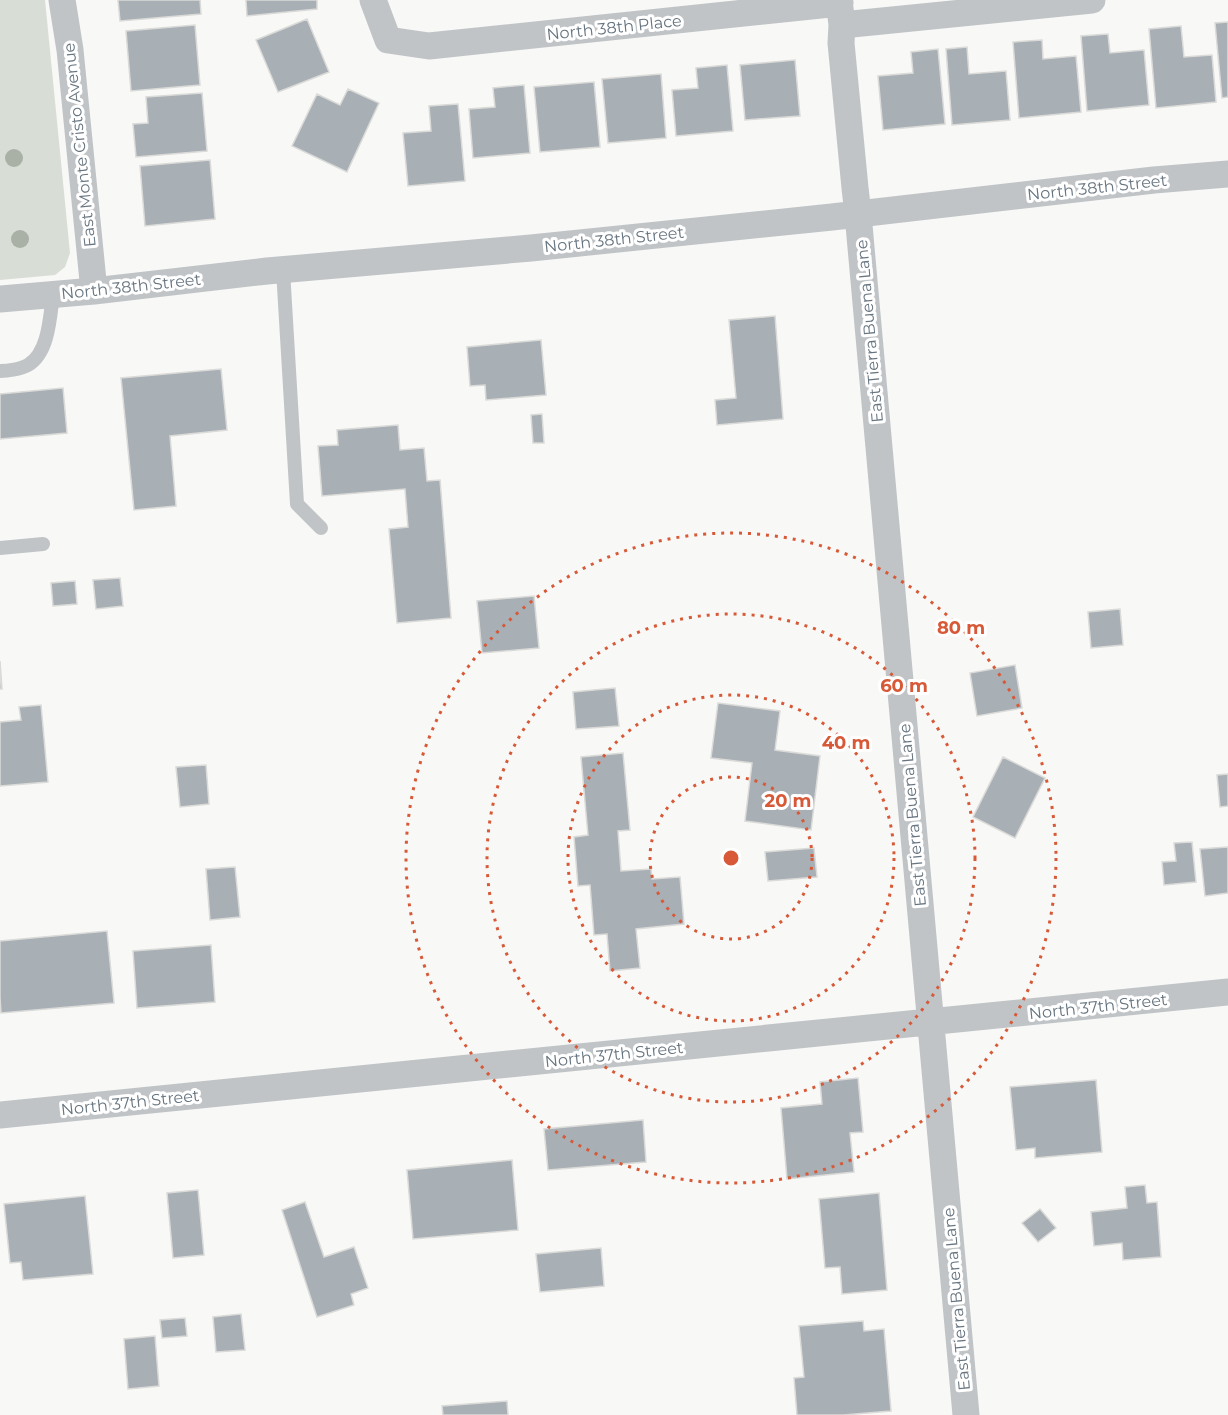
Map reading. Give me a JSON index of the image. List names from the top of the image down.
{
  "streets": {
    "street": [
      "North 38th Place",
      "East Monte Cristo Avenue",
      "North 38th Street",
      "East Tierra Buena Lane",
      "North 37th Street"
    ]
  },
  "crossings": [
    ["North 38th Place", "East Tierra Buena Lane"],
    ["East Monte Cristo Avenue", "North 38th Street"],
    ["North 38th Street", "East Tierra Buena Lane"],
    ["East Tierra Buena Lane", "North 37th Street"]
  ],
  "rings": [
    "80 m",
    "60 m",
    "40 m",
    "20 m"
  ]
}
